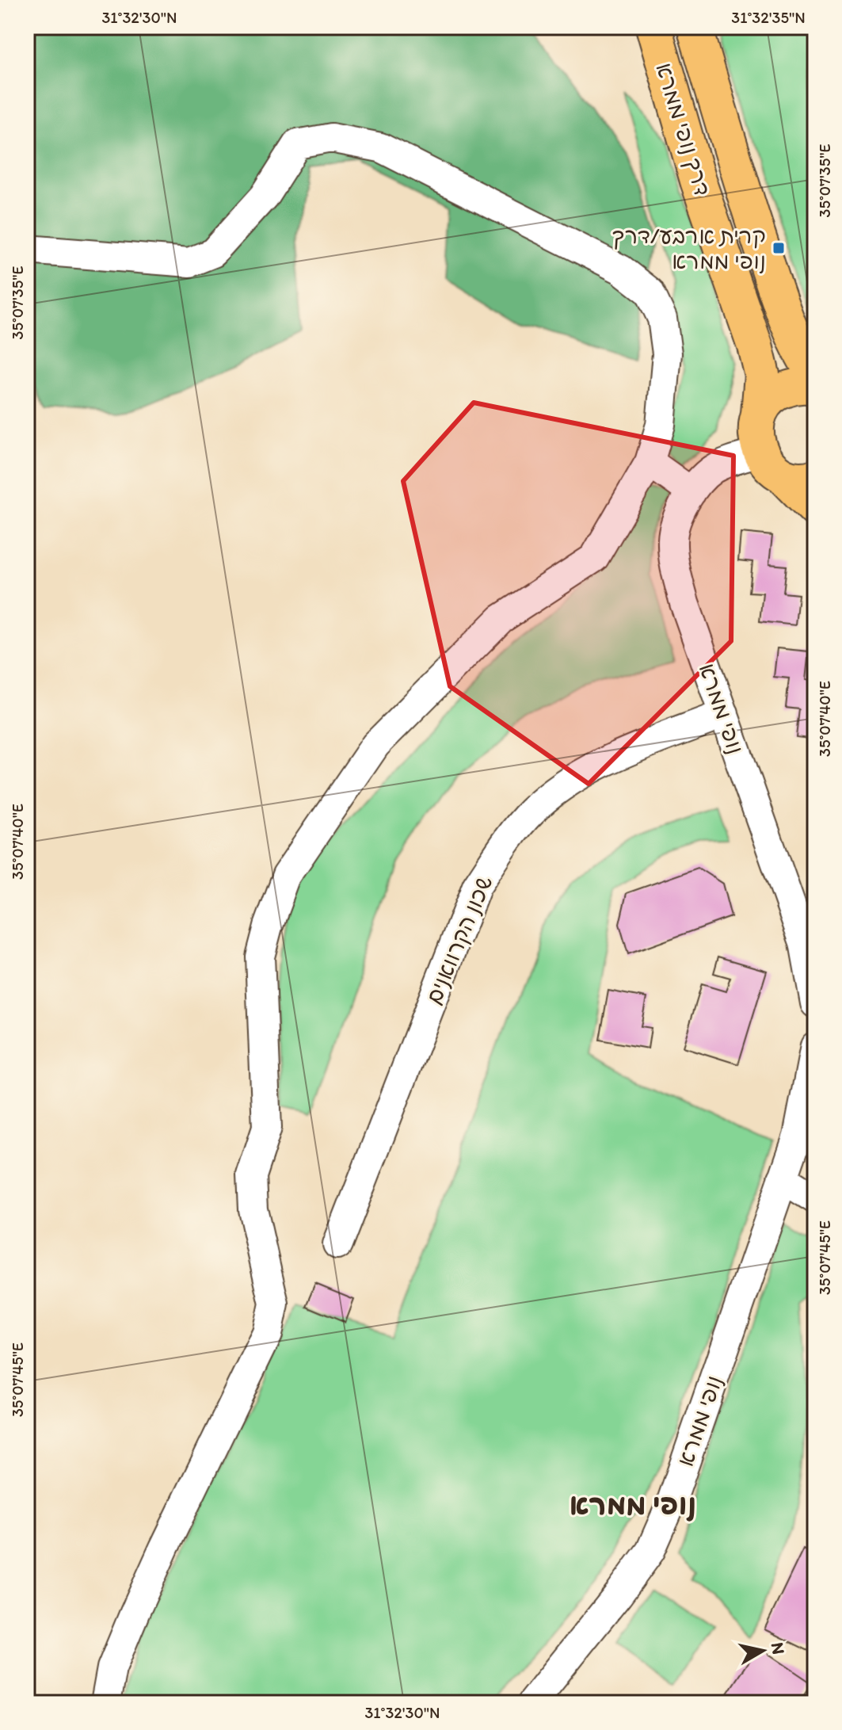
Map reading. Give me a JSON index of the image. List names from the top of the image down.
{
  "streets": {
    "main road": ["דרך נופי ממרא"],
    "street": ["נופי ממרא", "שכונ הקרוואנים"]
  },
  "crossings": [
    ["דרך נופי ממרא", "נופי ממרא"],
    ["נופי ממרא", "שכונ הקרוואנים"]
  ],
  "districts": ["נופי ממרא"],
  "places": {
    "transit": ["קרית ארבע/דרך נופי ממרא"]
  },
  "north": "right",
  "coordinates": [
    "31°32'30\"N",
    "31°32'35\"N",
    "35°07'35\"E",
    "35°07'40\"E",
    "35°07'45\"E"
  ]
}
